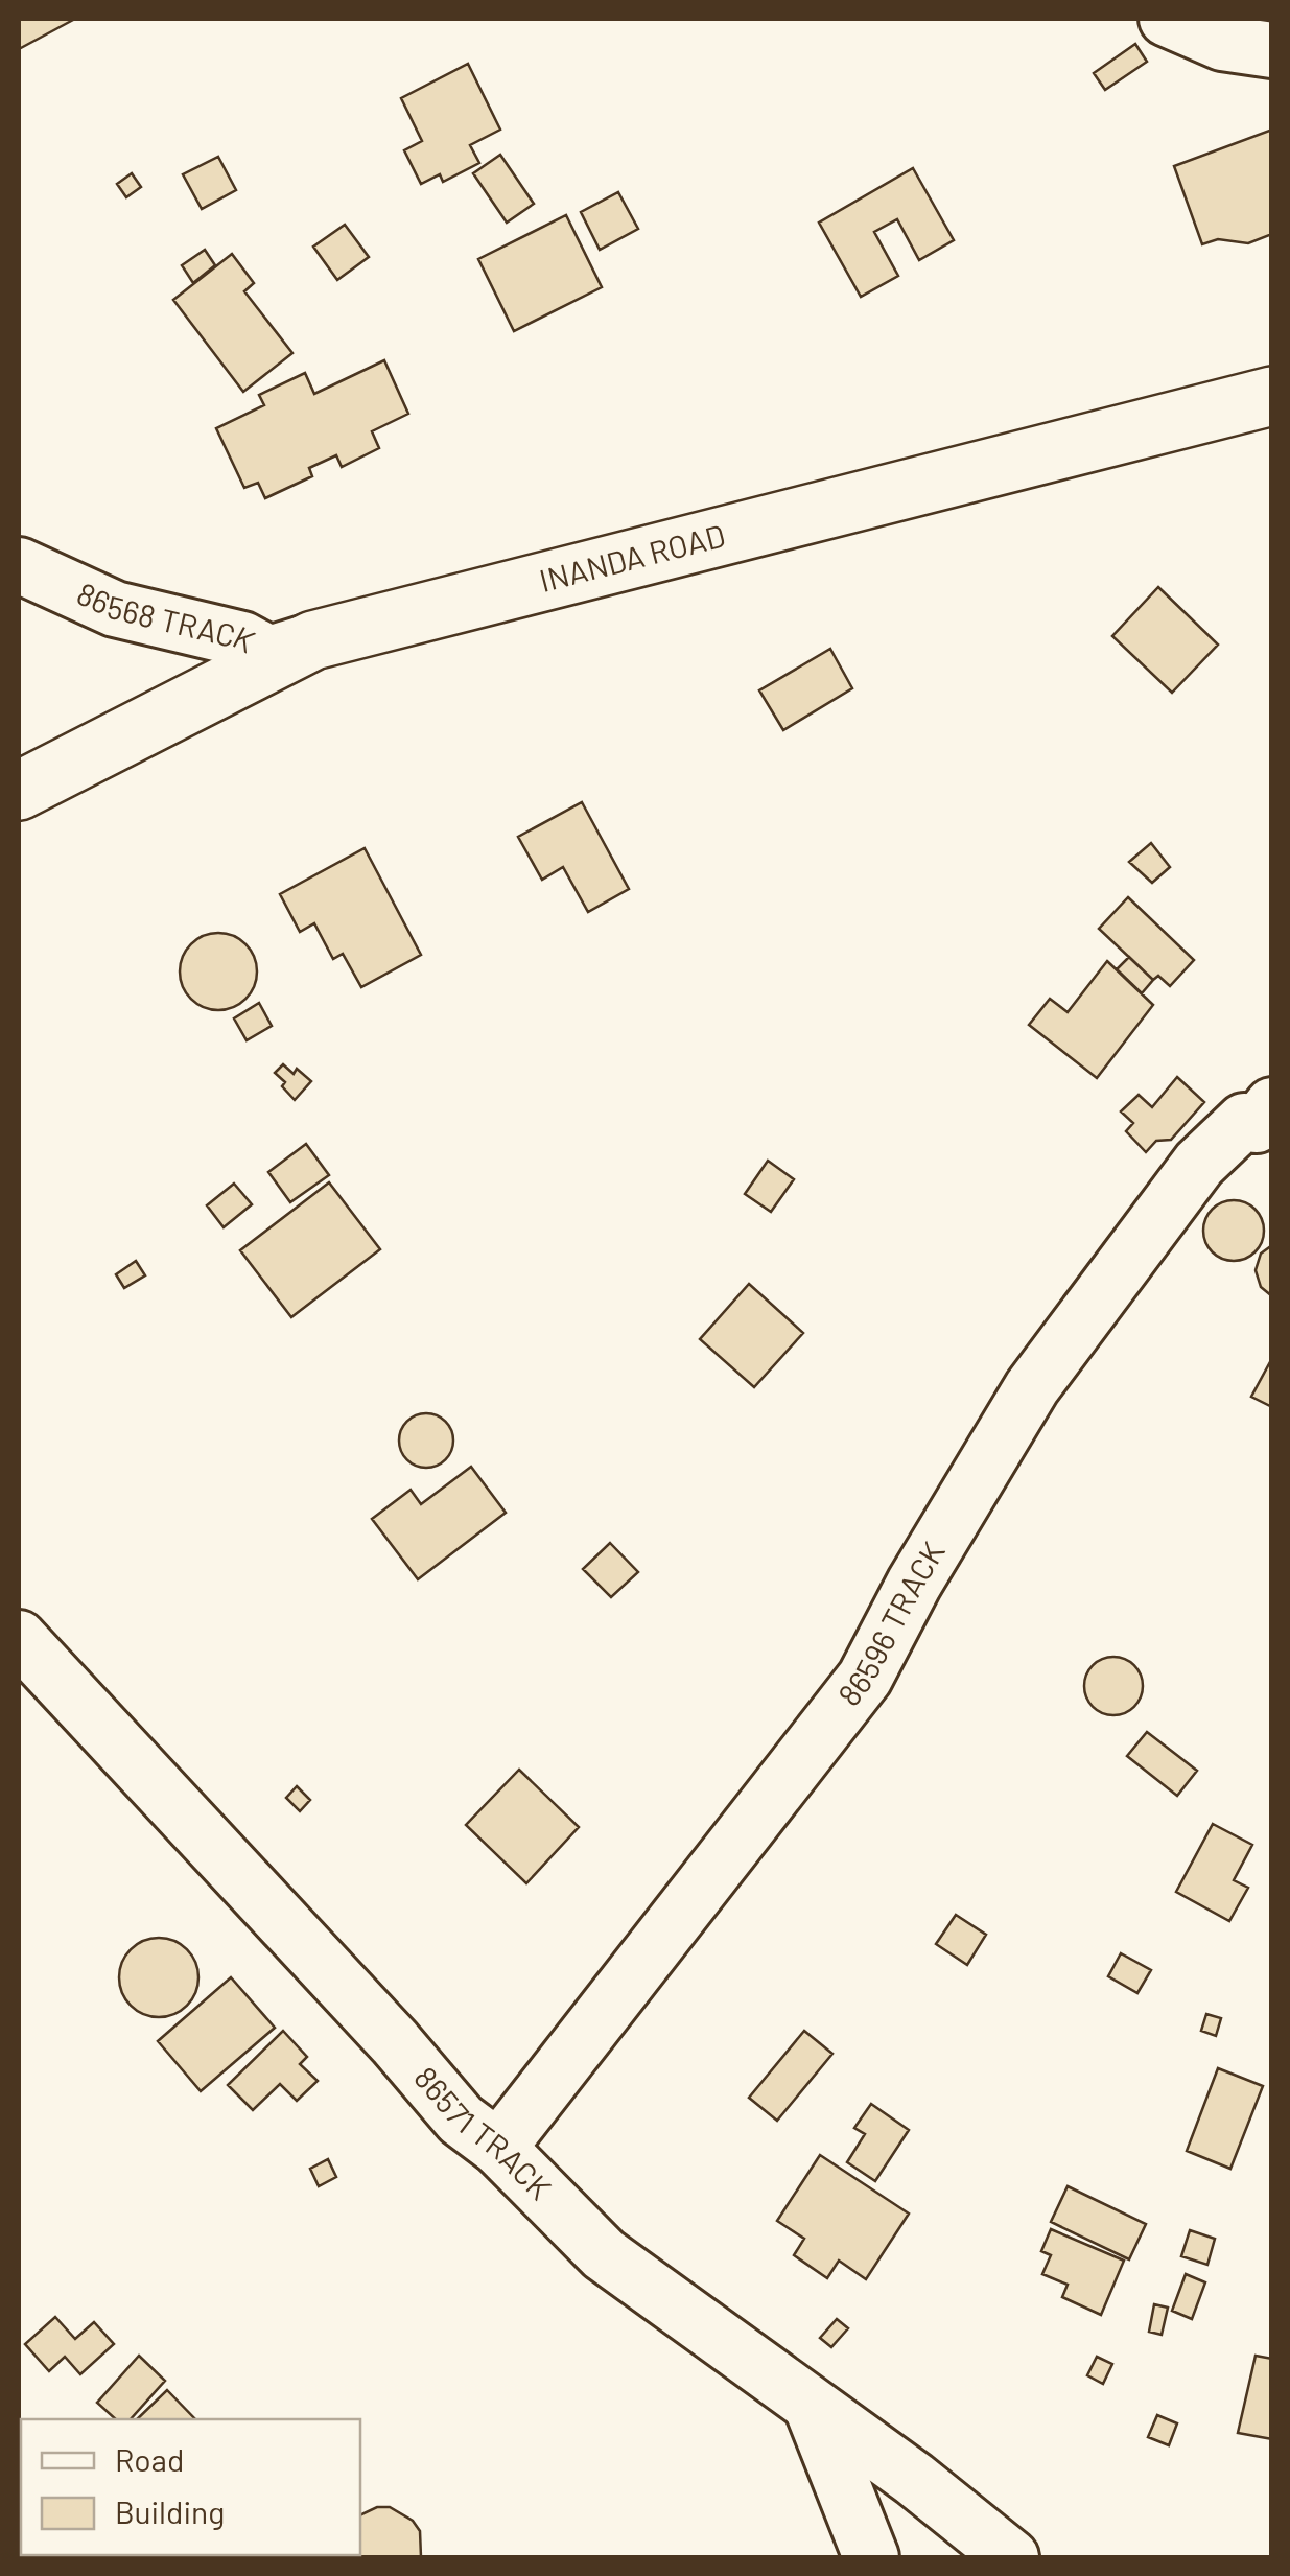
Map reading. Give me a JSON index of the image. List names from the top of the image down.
{
  "streets": {
    "street": [
      "INANDA ROAD",
      "86568 TRACK",
      "86596 TRACK",
      "86571 TRACK"
    ]
  },
  "crossings": [
    ["INANDA ROAD", "86568 TRACK"],
    ["86596 TRACK", "86571 TRACK"]
  ],
  "legend": ["Road", "Building"]
}
